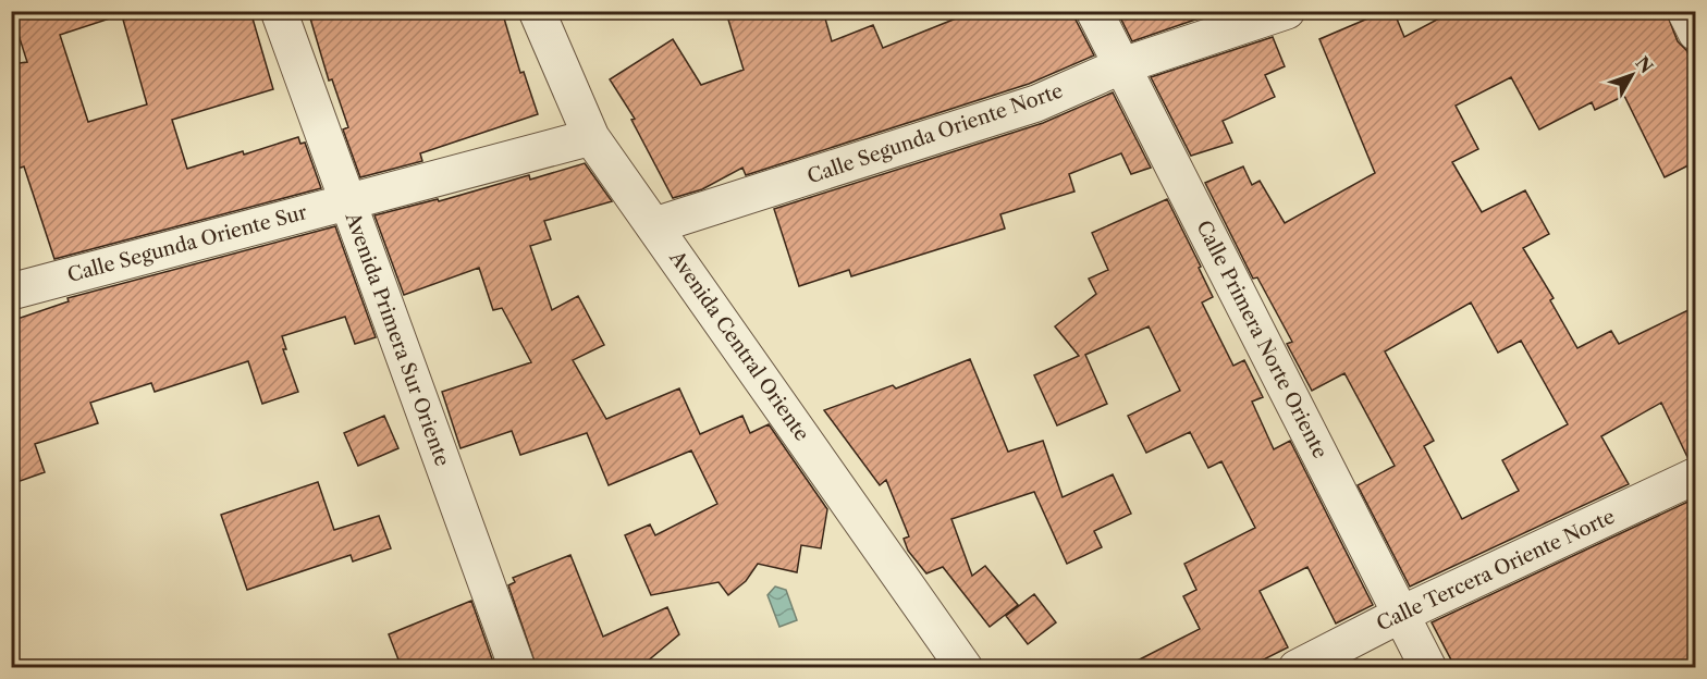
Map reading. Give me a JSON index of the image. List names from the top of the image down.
{
  "streets": {
    "street": [
      "Calle Segunda Oriente Norte",
      "Calle Segunda Oriente Sur",
      "Avenida Primera Sur Oriente",
      "Calle Primera Norte Oriente",
      "Avenida Central Oriente",
      "Calle Tercera Oriente Norte"
    ]
  },
  "crossings": [
    ["Calle Segunda Oriente Norte", "Calle Primera Norte Oriente"],
    ["Calle Segunda Oriente Norte", "Avenida Central Oriente"],
    ["Calle Segunda Oriente Sur", "Avenida Primera Sur Oriente"],
    ["Calle Segunda Oriente Sur", "Avenida Central Oriente"],
    ["Calle Primera Norte Oriente", "Calle Tercera Oriente Norte"]
  ],
  "north": "top right"
}
